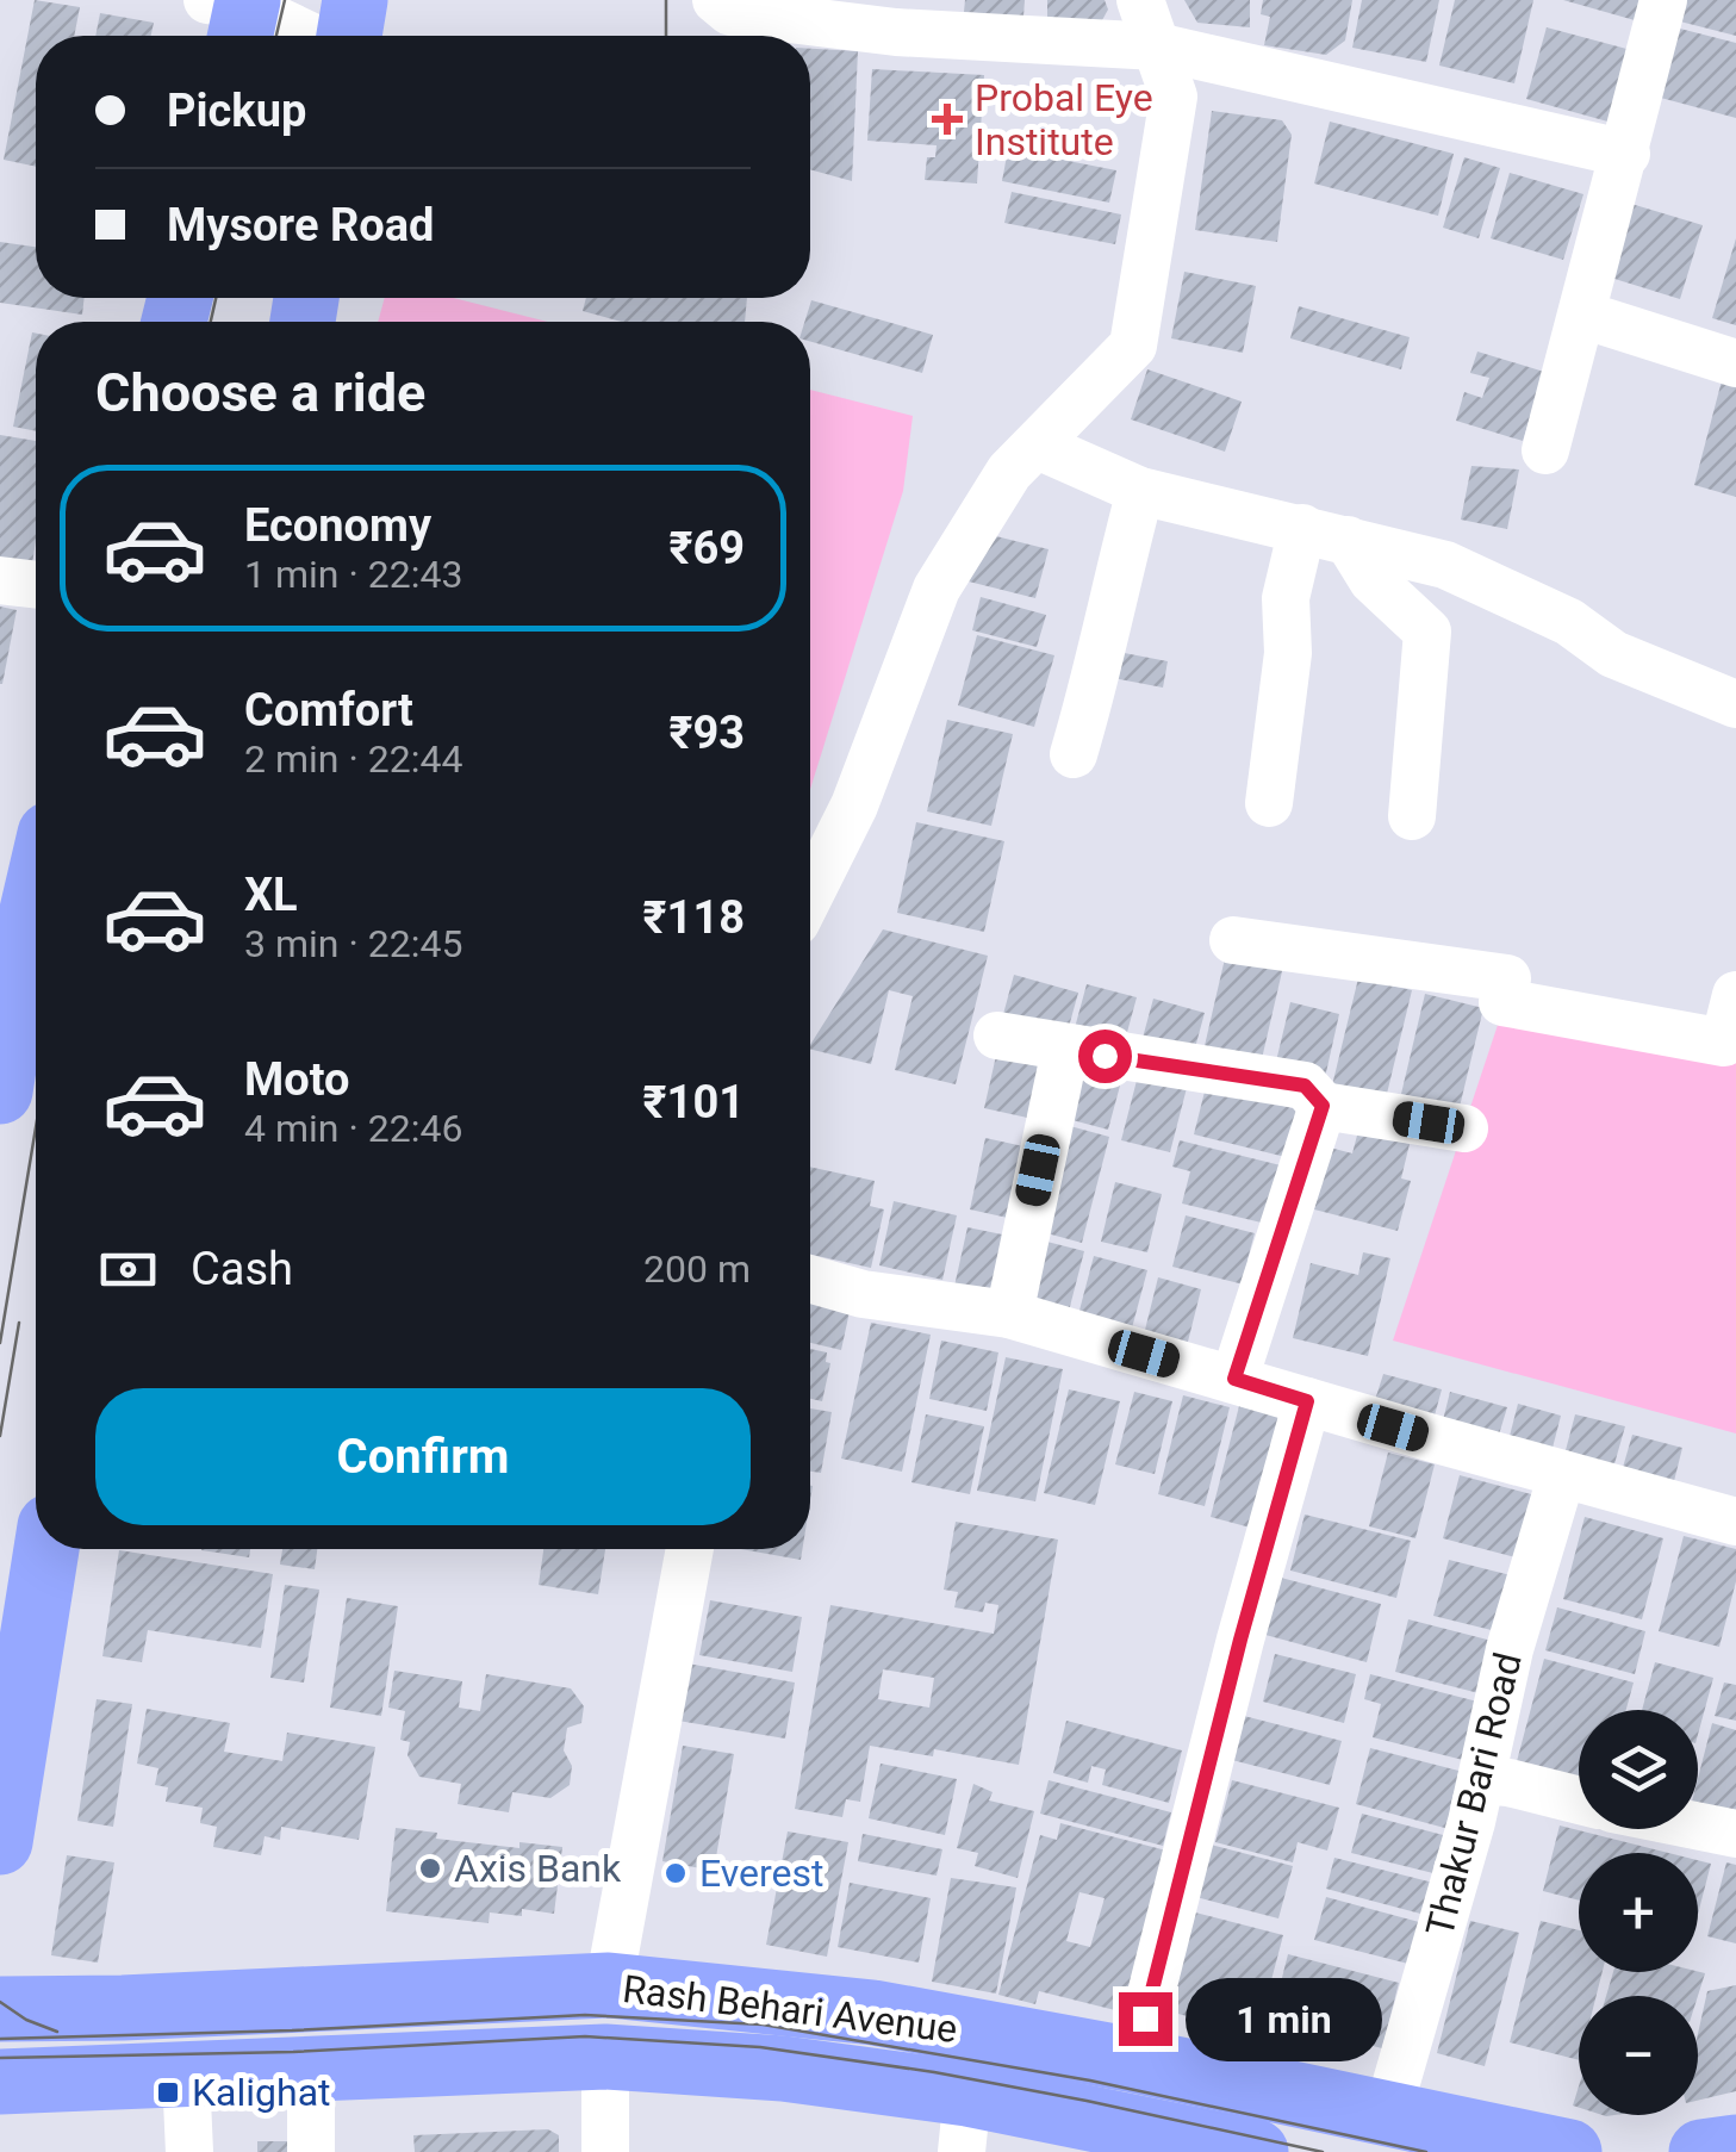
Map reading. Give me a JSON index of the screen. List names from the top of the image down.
{
  "streets": {
    "main road": ["Rash Behari Avenue"],
    "street": ["Thakur Bari Road"]
  },
  "crossings": [
    ["Thakur Bari Road", "Rash Behari Avenue"]
  ],
  "places": {
    "health": ["Probal Eye Institute"],
    "other": ["Axis Bank", "Everest"],
    "transit": ["Kalighat"]
  },
  "page": {
    "banner": ["Pickup", "Mysore Road"],
    "heading": "Choose a ride",
    "list": [
      {
        "name": "Economy",
        "note": "1 min · 22:43",
        "value": "₹69"
      },
      {
        "name": "Comfort",
        "note": "2 min · 22:44",
        "value": "₹93"
      },
      {
        "name": "XL",
        "note": "3 min · 22:45",
        "value": "₹118"
      },
      {
        "name": "Moto",
        "note": "4 min · 22:46",
        "value": "₹101"
      }
    ],
    "pay": ["Cash", "200 m"],
    "buttons": "Confirm",
    "map_buttons": ["+", "−"],
    "bubble": "1 min"
  }
}
